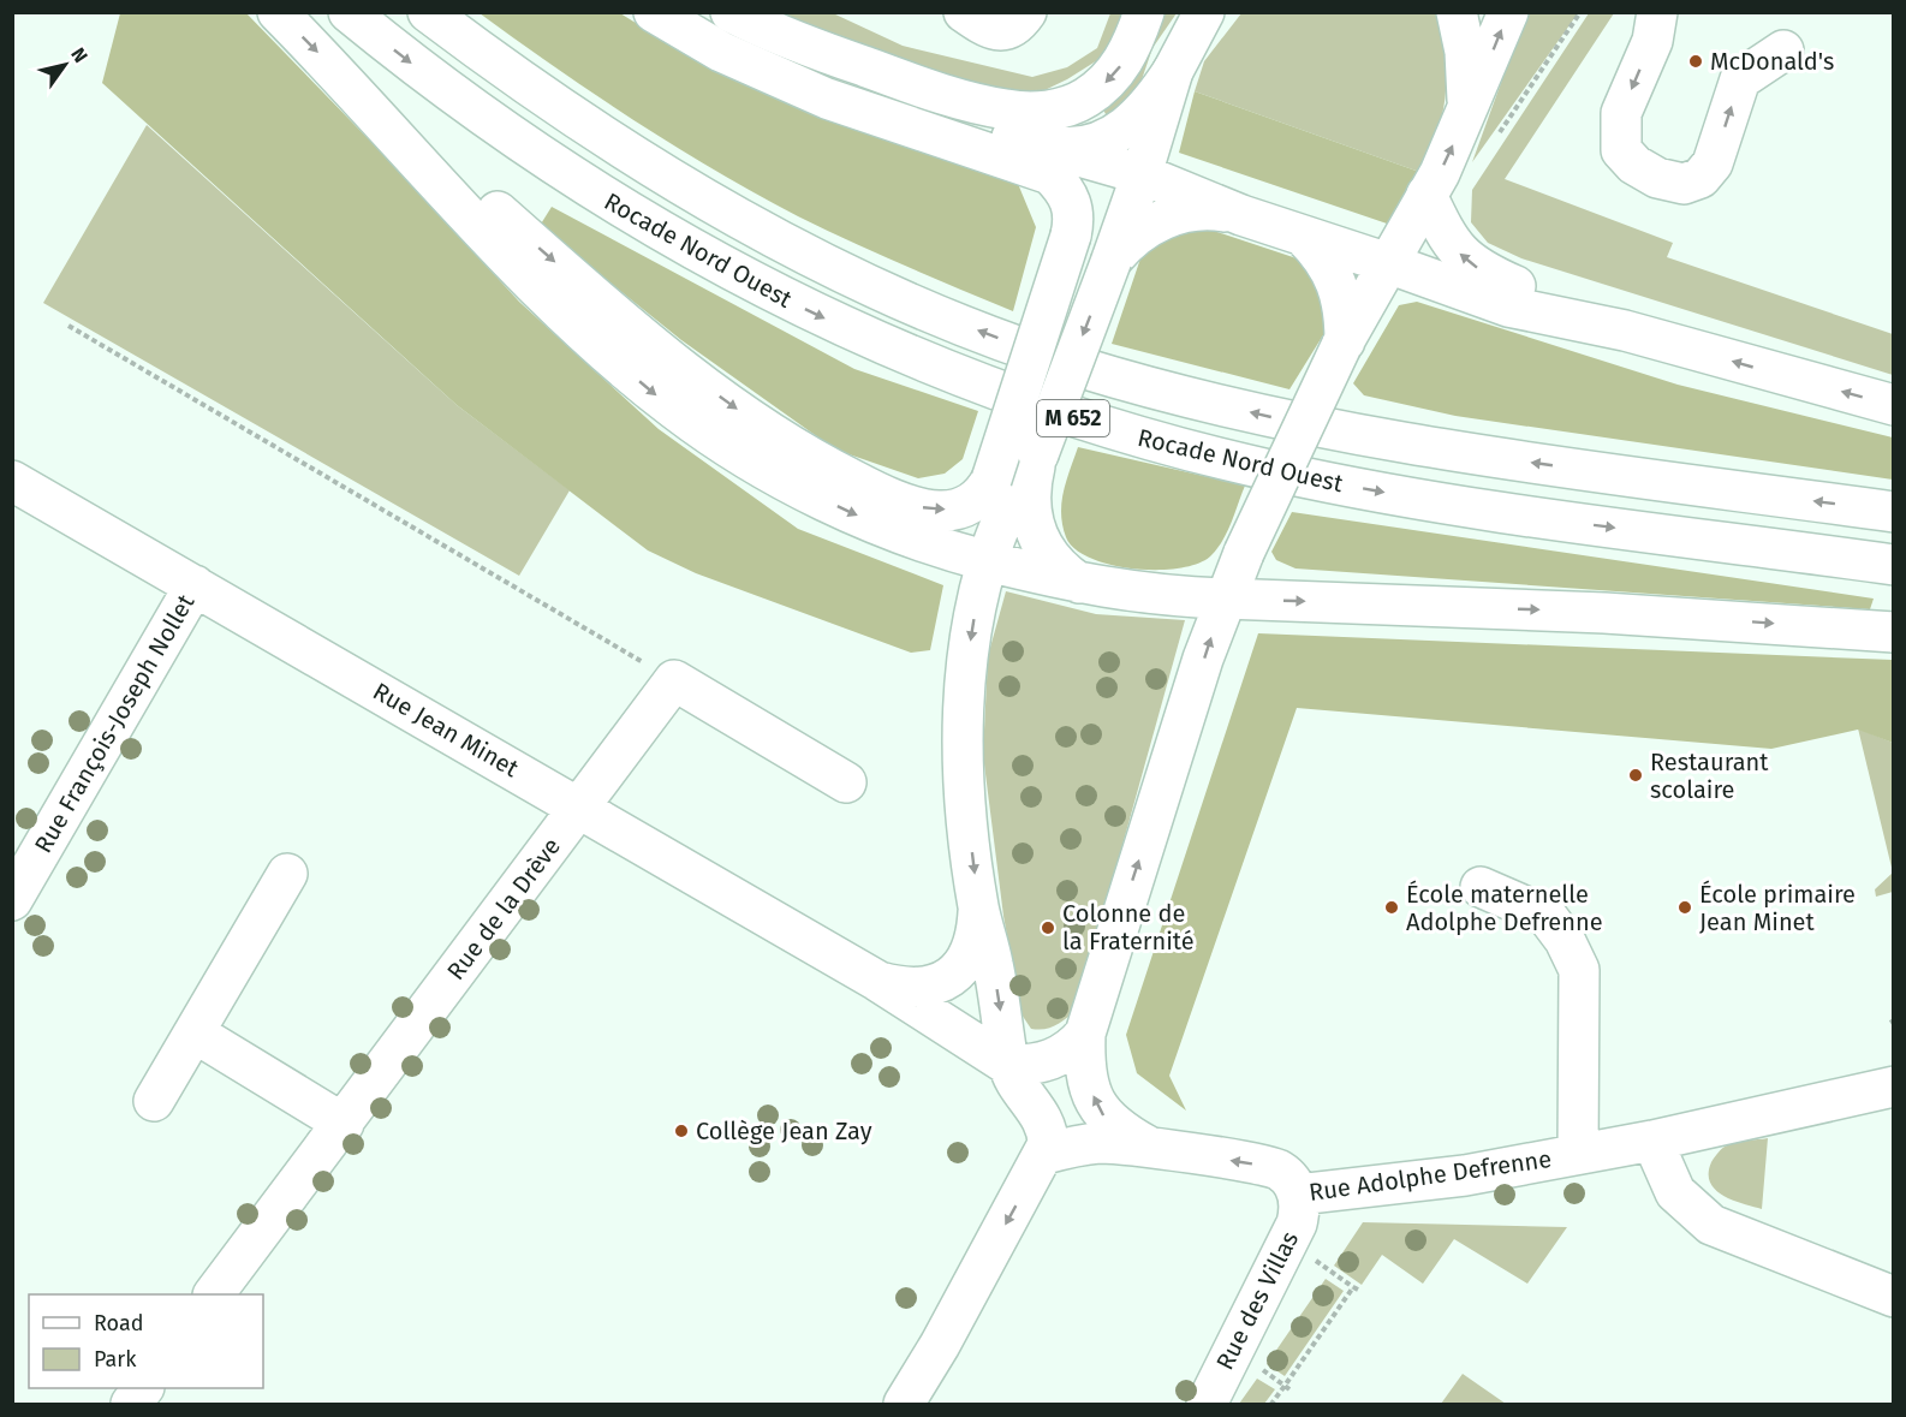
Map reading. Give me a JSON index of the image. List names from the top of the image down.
{
  "streets": {
    "main road": [
      "Rocade Nord Ouest",
      "M 652",
      "Rue François-Joseph Nollet",
      "Rue Jean Minet",
      "Rue de la Drève",
      "Rue Adolphe Defrenne",
      "Rue des Villas"
    ]
  },
  "crossings": [
    ["Rue François-Joseph Nollet", "Rue Jean Minet"],
    ["Rue Jean Minet", "Rue de la Drève"],
    ["Rue Adolphe Defrenne", "Rue des Villas"]
  ],
  "places": [
    "McDonald's",
    "Restaurant scolaire",
    "École maternelle Adolphe Defrenne",
    "École primaire Jean Minet",
    "Colonne de la Fraternité",
    "Collège Jean Zay"
  ],
  "legend": ["Road", "Park"],
  "north": "top right"
}
